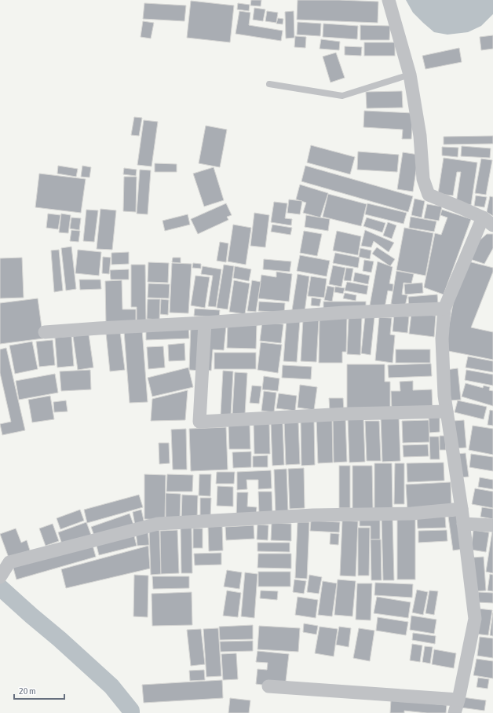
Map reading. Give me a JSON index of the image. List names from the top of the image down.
{
  "scale_bar": "20 m"
}
